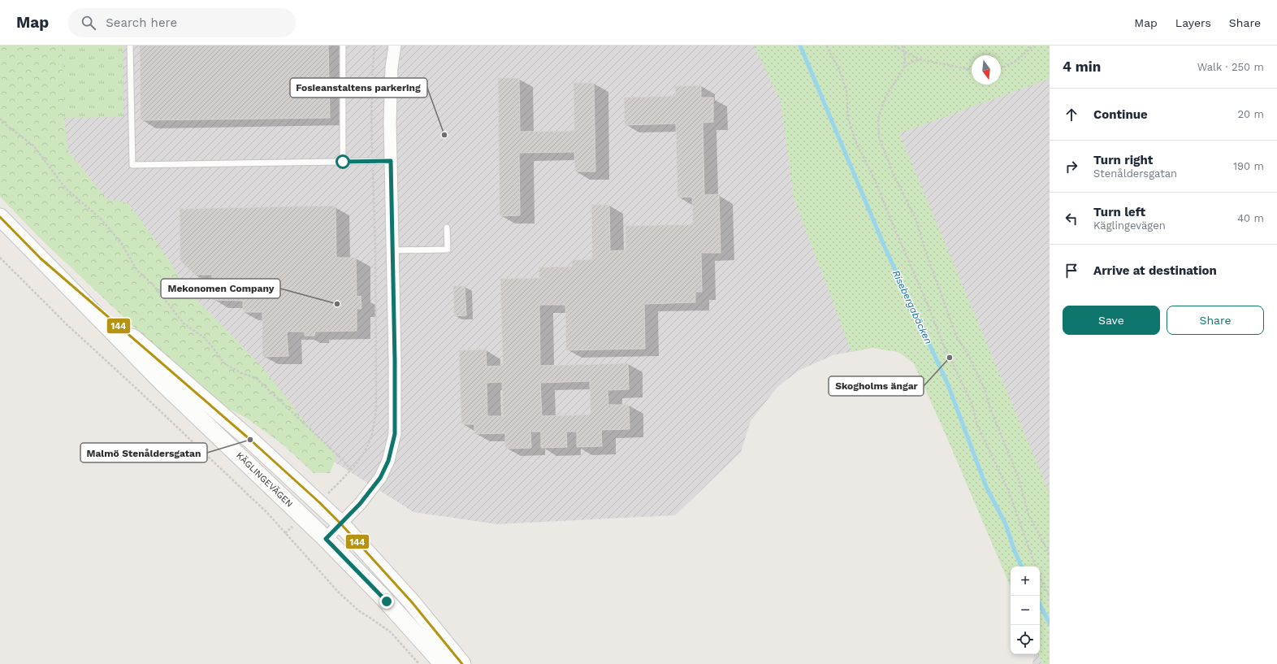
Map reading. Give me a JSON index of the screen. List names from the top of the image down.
{
  "streets": {
    "main road": ["KÄGLINGEVÄGEN"]
  },
  "water": ["Risebergabäcken"],
  "places": [
    "Fosieanstaltens parkering",
    "Mekonomen Company",
    "Skogholms ängar",
    "Malmö Stenåldersgatan"
  ],
  "lines": ["transit line 144"],
  "north": "bottom",
  "page": {
    "header": "Map",
    "search": "Search here",
    "nav": ["Map", "Layers", "Share"],
    "heading": ["4 min", "Walk · 250 m"],
    "list": [
      ["Continue", "20 m"],
      ["Turn right", "Stenåldersgatan", "190 m"],
      ["Turn left", "Käglingevägen", "40 m"],
      "Arrive at destination"
    ],
    "buttons": ["Save", "Share"],
    "map_buttons": ["+", "−"]
  }
}
